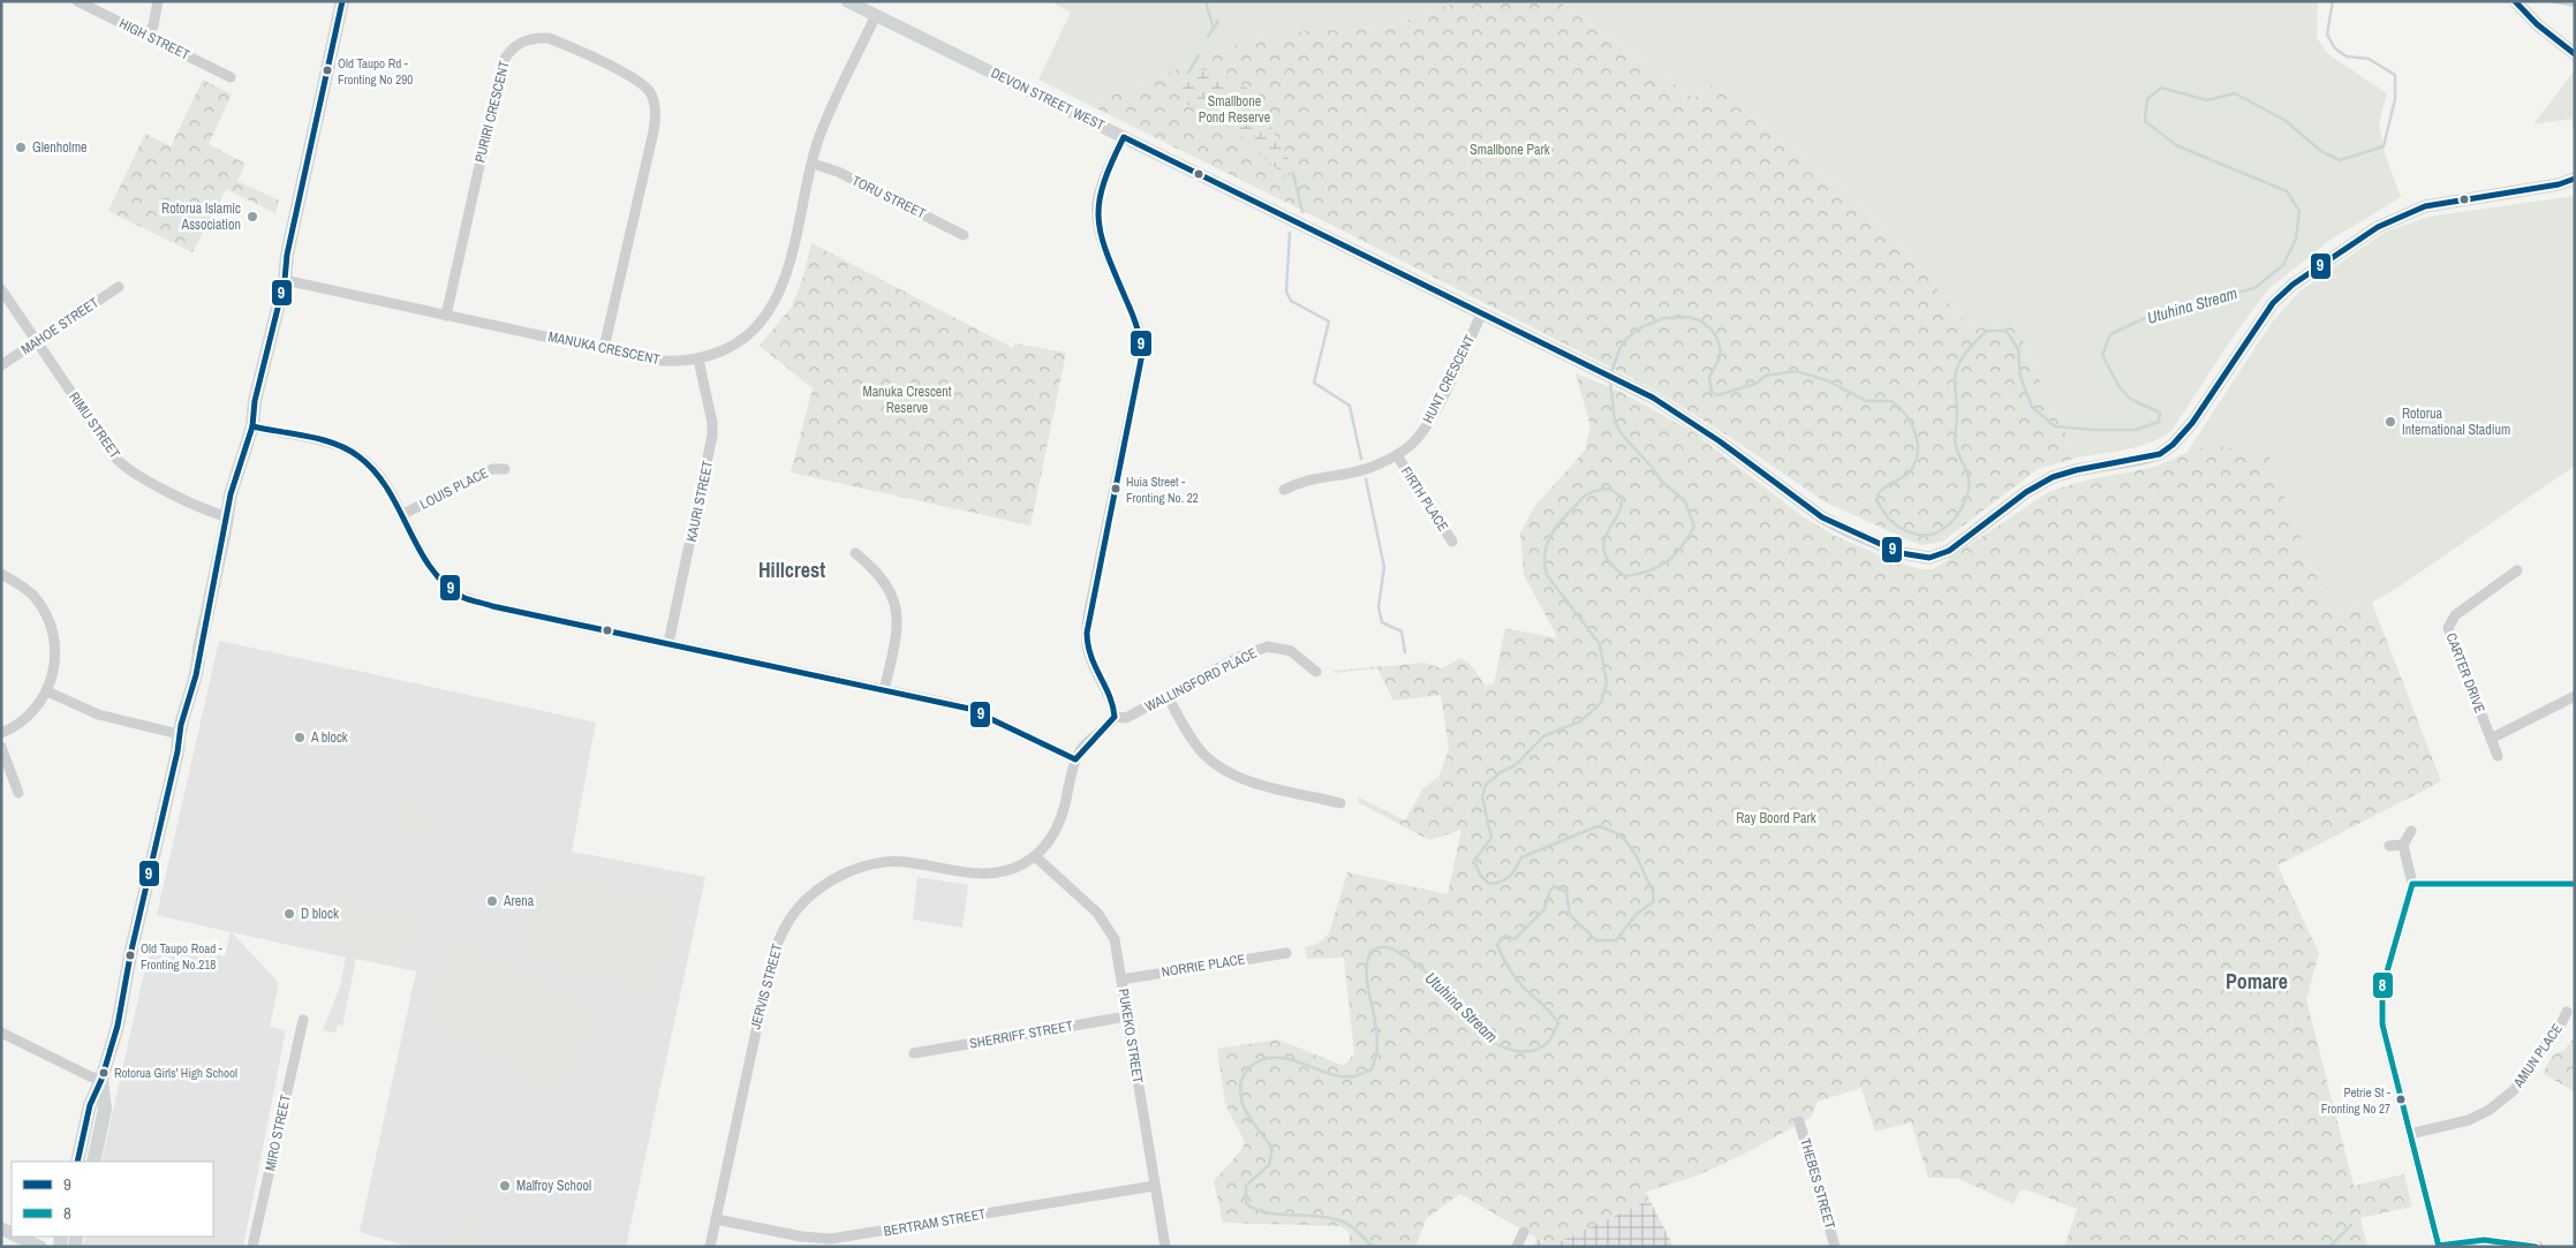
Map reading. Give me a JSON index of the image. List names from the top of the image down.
{
  "streets": {
    "main road": ["DEVON STREET WEST"],
    "street": [
      "HIGH STREET",
      "PURIRI CRESCENT",
      "TORU STREET",
      "MAHOE STREET",
      "MANUKA CRESCENT",
      "HUNT CRESCENT",
      "RIMU STREET",
      "LOUIS PLACE",
      "FIRTH PLACE",
      "KAURI STREET",
      "CARTER DRIVE",
      "WALLINGFORD PLACE",
      "NORRIE PLACE",
      "JERVIS STREET",
      "SHERRIFF STREET",
      "PUKEKO STREET",
      "AMUN PLACE",
      "MIRO STREET",
      "THEBES STREET",
      "BERTRAM STREET"
    ]
  },
  "crossings": [
    ["DEVON STREET WEST", "MANUKA CRESCENT"],
    ["DEVON STREET WEST", "HUNT CRESCENT"],
    ["PURIRI CRESCENT", "MANUKA CRESCENT"],
    ["TORU STREET", "MANUKA CRESCENT"],
    ["MAHOE STREET", "RIMU STREET"],
    ["MANUKA CRESCENT", "KAURI STREET"],
    ["HUNT CRESCENT", "FIRTH PLACE"],
    ["WALLINGFORD PLACE", "JERVIS STREET"],
    ["NORRIE PLACE", "PUKEKO STREET"],
    ["JERVIS STREET", "PUKEKO STREET"],
    ["JERVIS STREET", "BERTRAM STREET"],
    ["SHERRIFF STREET", "PUKEKO STREET"],
    ["PUKEKO STREET", "BERTRAM STREET"]
  ],
  "districts": ["Hillcrest", "Pomare"],
  "water": ["Utuhina Stream"],
  "parks": [
    "Smallbone Pond Reserve",
    "Smallbone Park",
    "Manuka Crescent Reserve",
    "Ray Boord Park"
  ],
  "places": [
    "Old Taupo Rd - Fronting No 290",
    "Glenholme",
    "Rotorua Islamic Association",
    "Rotorua International Stadium",
    "Huia Street - Fronting No. 22",
    "A block",
    "Arena",
    "D block",
    "Old Taupo Road - Fronting No.218",
    "Rotorua Girls' High School",
    "Petrie St - Fronting No 27",
    "Malfroy School"
  ],
  "lines": ["transit line 9", "transit line 8"],
  "legend": ["9", "8"]
}
